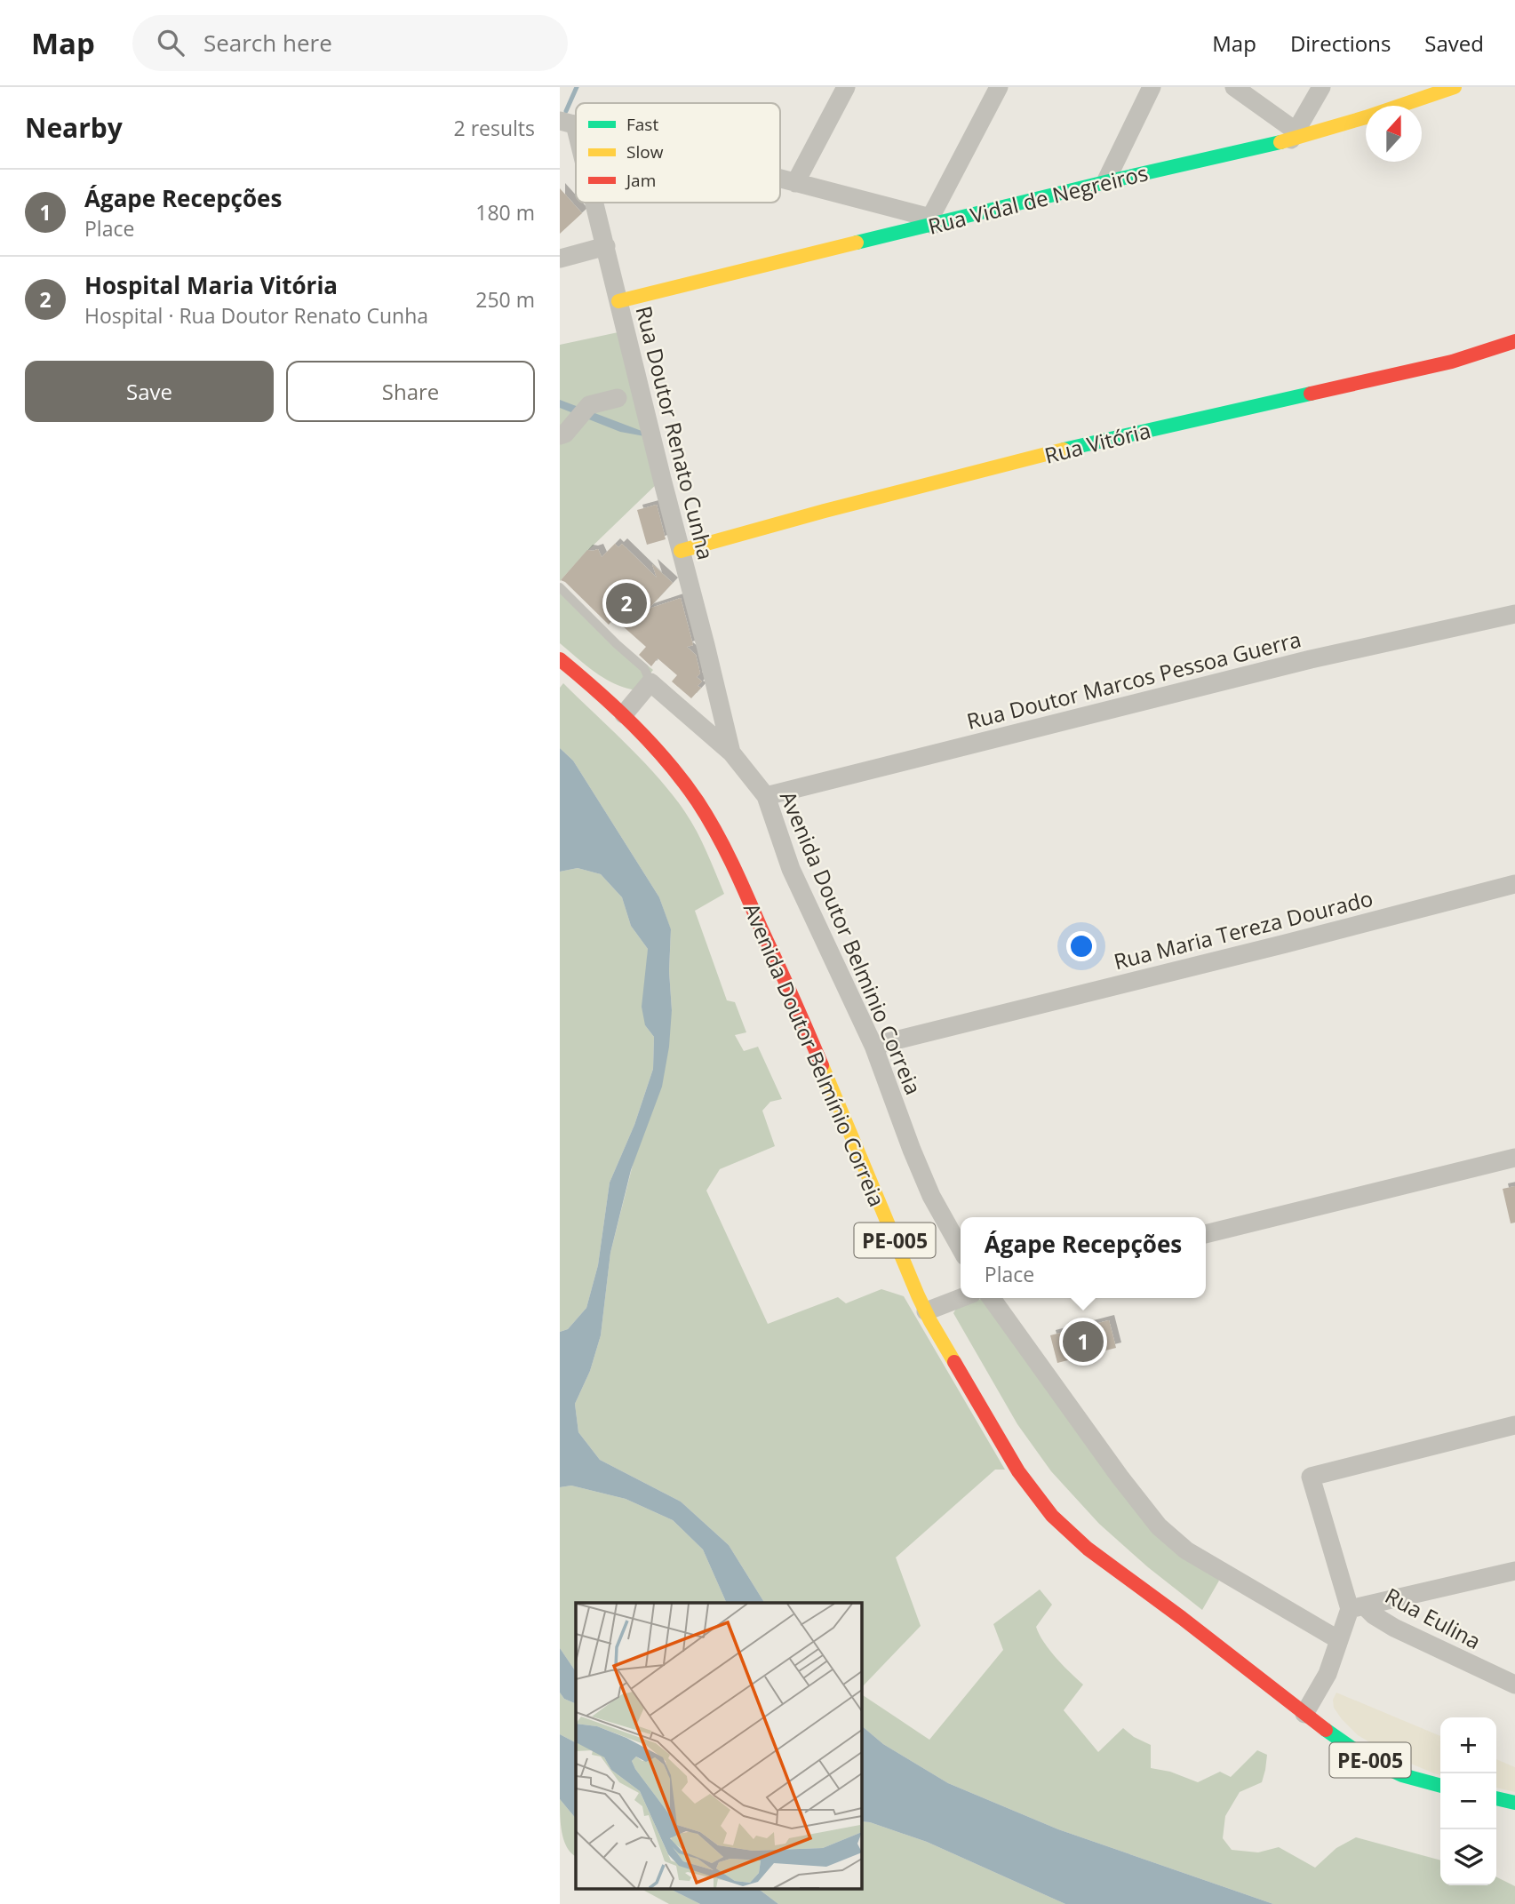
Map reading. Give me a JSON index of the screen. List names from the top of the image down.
{
  "streets": {
    "street": [
      "Rua Vidal de Negreiros",
      "Rua Doutor Renato Cunha",
      "Rua Vitória",
      "Rua Doutor Marcos Pessoa Guerra",
      "Rua Maria Tereza Dourado",
      "Avenida Doutor Belminio Correia",
      "Avenida Doutor Belmínio Correia",
      "PE-005",
      "Rua Eulina"
    ]
  },
  "crossings": [
    ["Rua Vidal de Negreiros", "Rua Doutor Renato Cunha"],
    ["Rua Doutor Renato Cunha", "Rua Vitória"],
    ["Rua Doutor Renato Cunha", "Avenida Doutor Belminio Correia"],
    ["Rua Doutor Marcos Pessoa Guerra", "Avenida Doutor Belminio Correia"],
    ["Rua Maria Tereza Dourado", "Avenida Doutor Belminio Correia"]
  ],
  "legend": ["Fast", "Slow", "Jam"],
  "north": "top",
  "page": {
    "header": "Map",
    "search": "Search here",
    "nav": ["Map", "Directions", "Saved"],
    "heading": ["Nearby", "2 results"],
    "list": [
      {
        "mark": "1",
        "name": "Ágape Recepções",
        "note": "Place",
        "value": "180 m"
      },
      {
        "mark": "2",
        "name": "Hospital Maria Vitória",
        "note": "Hospital · Rua Doutor Renato Cunha",
        "value": "250 m"
      }
    ],
    "buttons": ["Save", "Share"],
    "pins": ["2", "1"],
    "popup": ["Ágape Recepções", "Place"],
    "map_buttons": ["+", "−"]
  }
}
